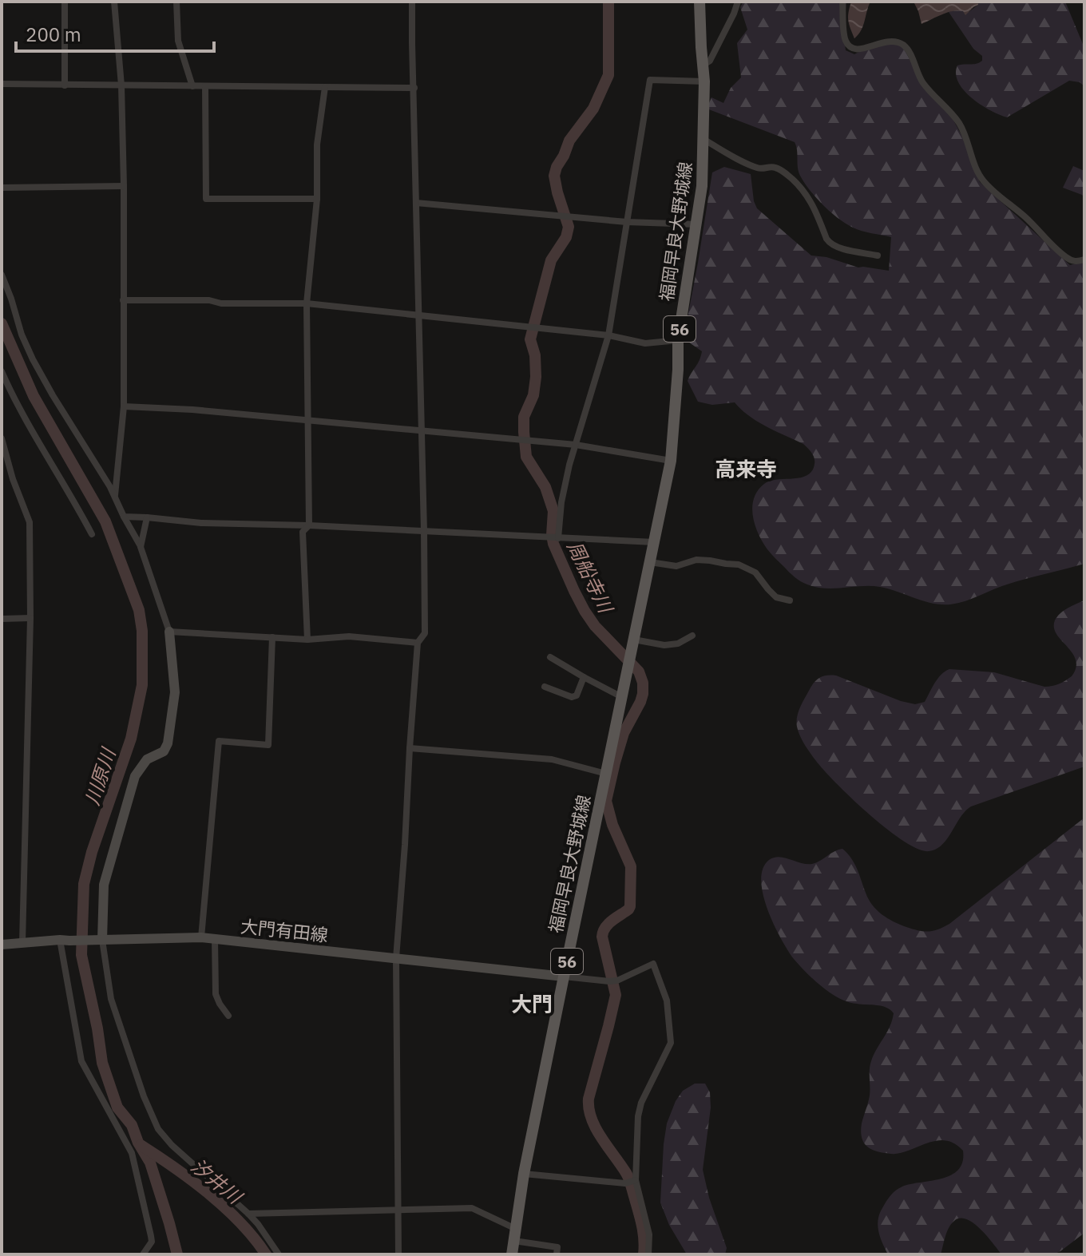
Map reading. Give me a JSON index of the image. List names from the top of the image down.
{
  "streets": {
    "main road": ["福岡早良大野城線", "56", "大門有田線"]
  },
  "crossings": [
    ["福岡早良大野城線", "大門有田線"]
  ],
  "districts": ["高来寺", "大門"],
  "water": ["周船寺川", "川原川", "汐井川"],
  "scale_bar": "200 m"
}
